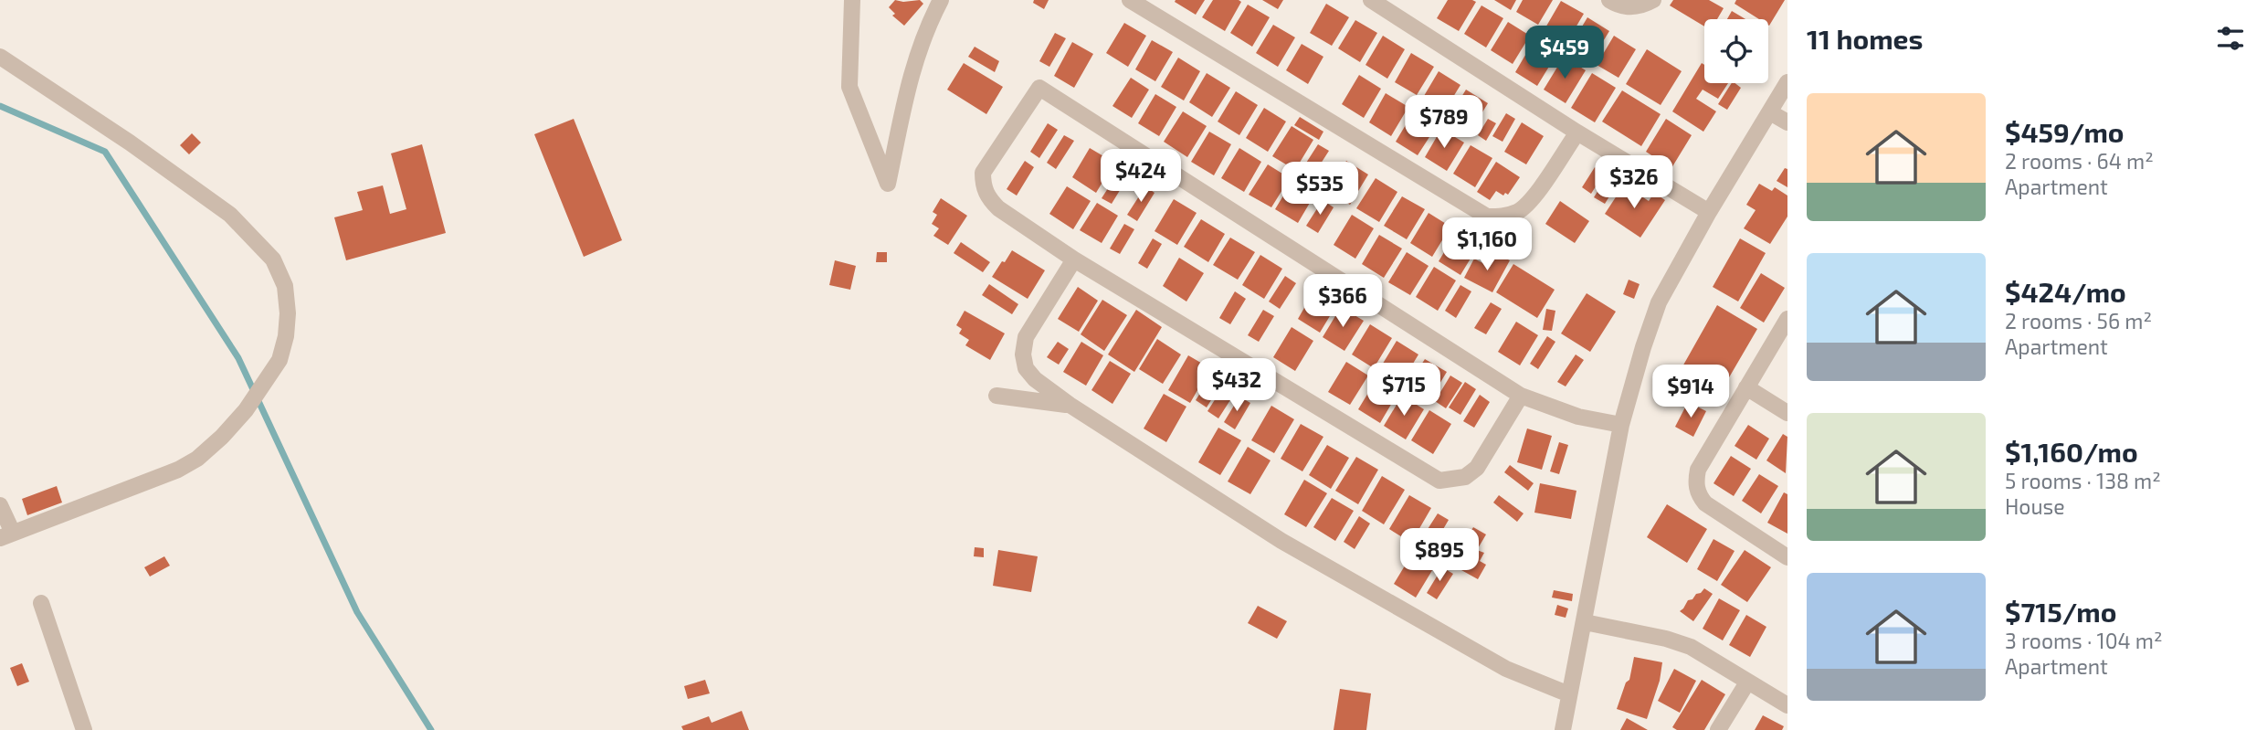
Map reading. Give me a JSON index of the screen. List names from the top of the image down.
{
  "page": {
    "heading": "11 homes",
    "price": [
      "$459",
      "$789",
      "$424",
      "$326",
      "$535",
      "$1,160",
      "$366",
      "$432",
      "$715",
      "$914",
      "$895"
    ],
    "list": [
      {
        "name": "$459/mo",
        "note": "2 rooms · 64 m² · Apartment"
      },
      {
        "name": "$424/mo",
        "note": "2 rooms · 56 m² · Apartment"
      },
      {
        "name": "$1,160/mo",
        "note": "5 rooms · 138 m² · House"
      },
      {
        "name": "$715/mo",
        "note": "3 rooms · 104 m² · Apartment"
      }
    ]
  }
}
